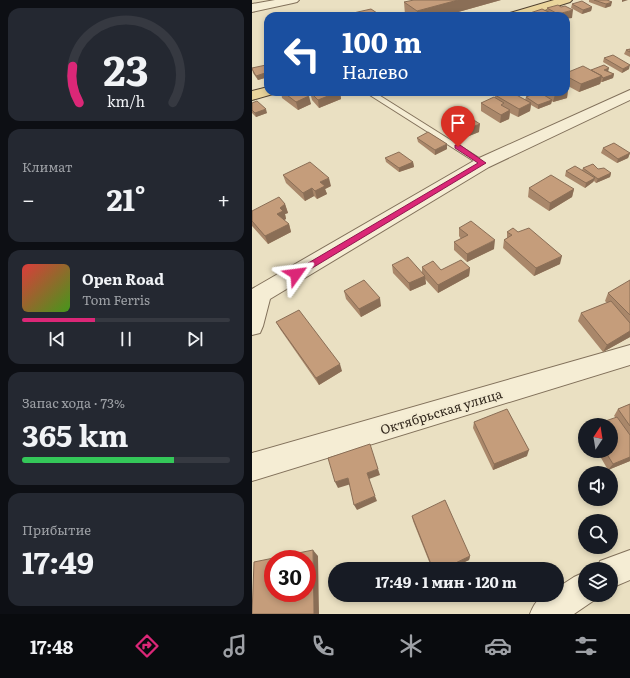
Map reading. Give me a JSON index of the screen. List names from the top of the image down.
{
  "streets": {
    "street": ["Октябрьская улица"]
  },
  "north": "top",
  "page": {
    "turn": ["100 m", "Налево"],
    "tile": [
      "Климат",
      ["Запас хода · 73%", "365 km"],
      ["Прибытие", "17:49"]
    ],
    "heat": ["−", "21°", "+"],
    "song": ["Open Road", "Tom Ferris"],
    "limit": "30",
    "trip": "17:49 · 1 мин · 120 m",
    "tabs": "17:48",
    "gauge": ["23", "km/h"]
  }
}
